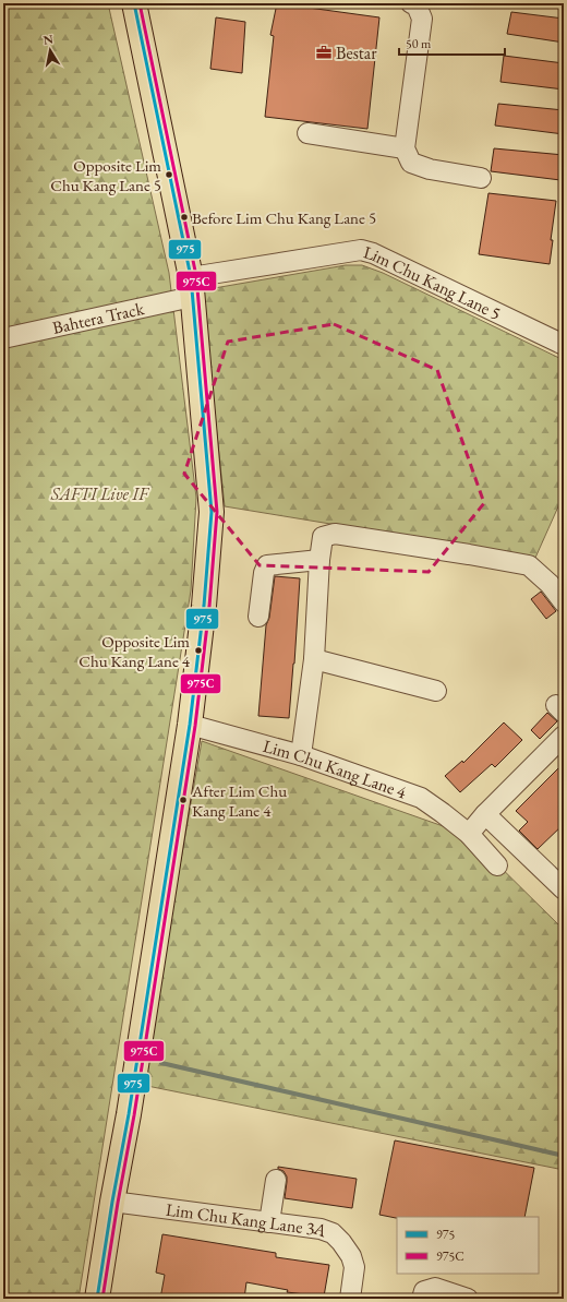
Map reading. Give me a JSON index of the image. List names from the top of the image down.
{
  "streets": {
    "street": [
      "Lim Chu Kang Lane 5",
      "Bahtera Track",
      "Lim Chu Kang Lane 4",
      "Lim Chu Kang Lane 3A"
    ]
  },
  "crossings": [
    ["Lim Chu Kang Lane 5", "Bahtera Track"]
  ],
  "parks": ["SAFTI Live IF"],
  "places": {
    "office": ["Bestar"],
    "other": [
      "Opposite Lim Chu Kang Lane 5",
      "Before Lim Chu Kang Lane 5",
      "Opposite Lim Chu Kang Lane 4",
      "After Lim Chu Kang Lane 4"
    ]
  },
  "lines": ["transit line 975", "transit line 975C"],
  "legend": ["975", "975C"],
  "scale_bar": "50 m",
  "north": "top"
}
